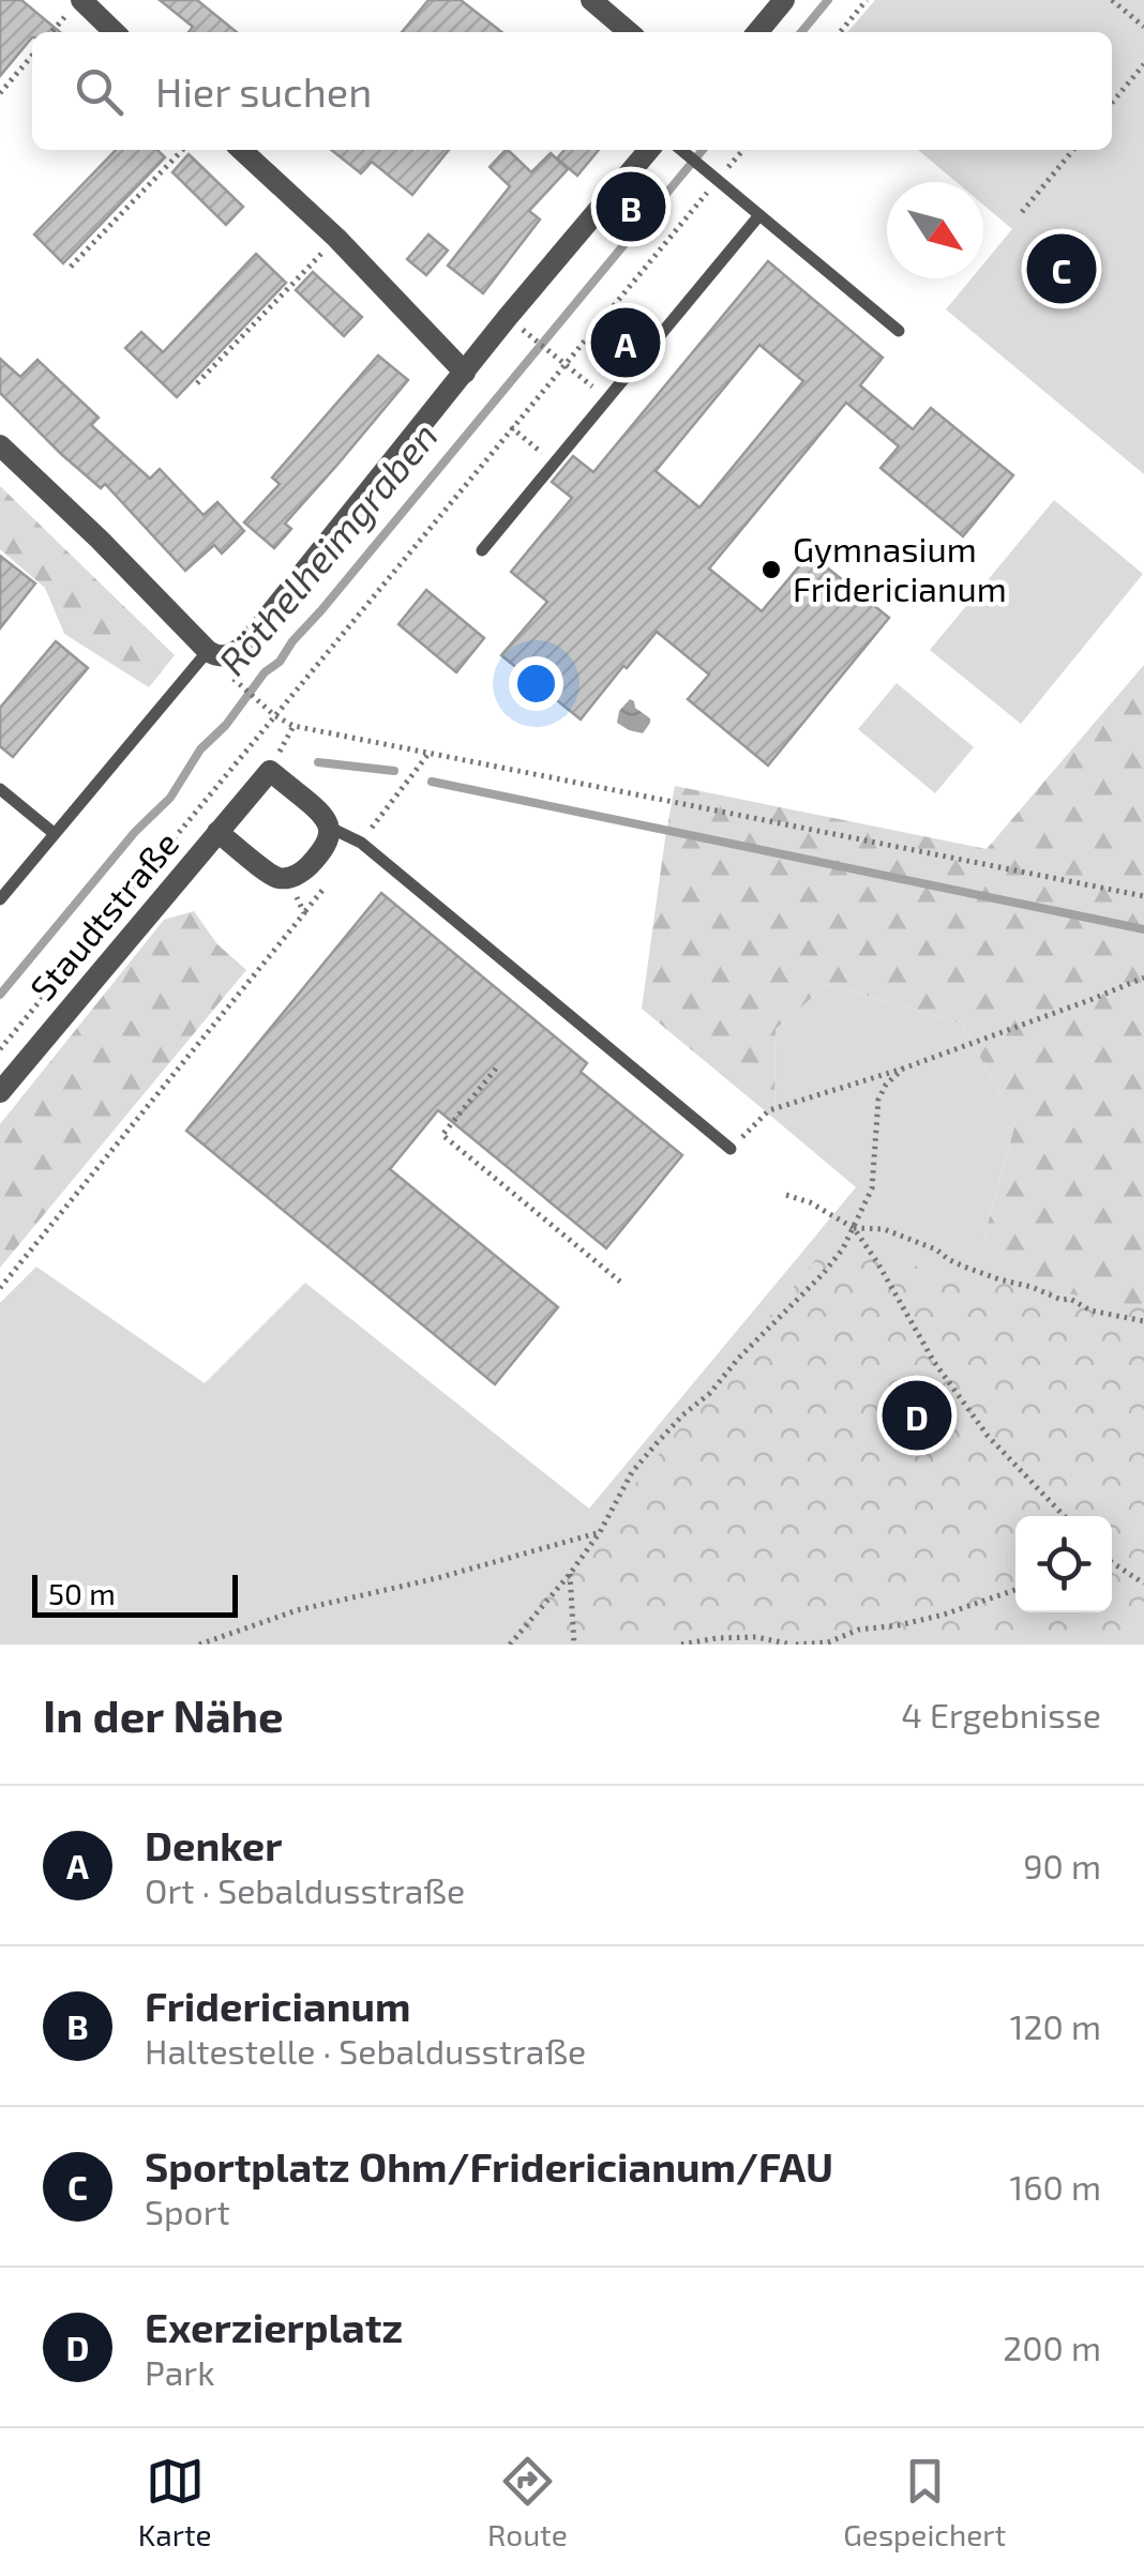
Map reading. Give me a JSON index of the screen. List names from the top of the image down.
{
  "streets": {
    "street": ["Staudtstraße"]
  },
  "water": ["Röthelheimgraben"],
  "places": ["Gymnasium Fridericianum"],
  "scale_bar": "50 m",
  "north": "bottom right",
  "page": {
    "search": "Hier suchen",
    "pins": [
      "B",
      "C",
      "A",
      "D"
    ],
    "scale": "50 m",
    "heading": ["In der Nähe", "4 Ergebnisse"],
    "list": [
      {
        "mark": "A",
        "name": "Denker",
        "note": "Ort · Sebaldusstraße",
        "value": "90 m"
      },
      {
        "mark": "B",
        "name": "Fridericianum",
        "note": "Haltestelle · Sebaldusstraße",
        "value": "120 m"
      },
      {
        "mark": "C",
        "name": "Sportplatz Ohm/Fridericianum/FAU",
        "note": "Sport",
        "value": "160 m"
      },
      {
        "mark": "D",
        "name": "Exerzierplatz",
        "note": "Park",
        "value": "200 m"
      }
    ],
    "nav": ["Karte", "Route", "Gespeichert"]
  }
}
